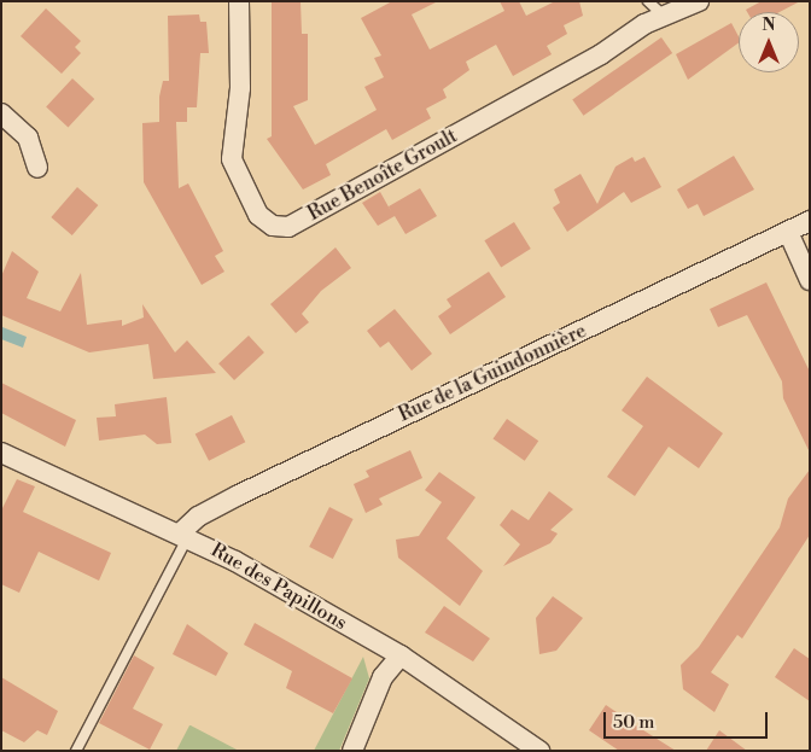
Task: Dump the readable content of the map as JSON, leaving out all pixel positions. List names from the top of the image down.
{
  "streets": {
    "street": ["Rue Benoîte Groult", "Rue de la Guindonnière", "Rue des Papillons"]
  },
  "crossings": [
    ["Rue de la Guindonnière", "Rue des Papillons"]
  ],
  "scale_bar": "50 m",
  "north": "top"
}
